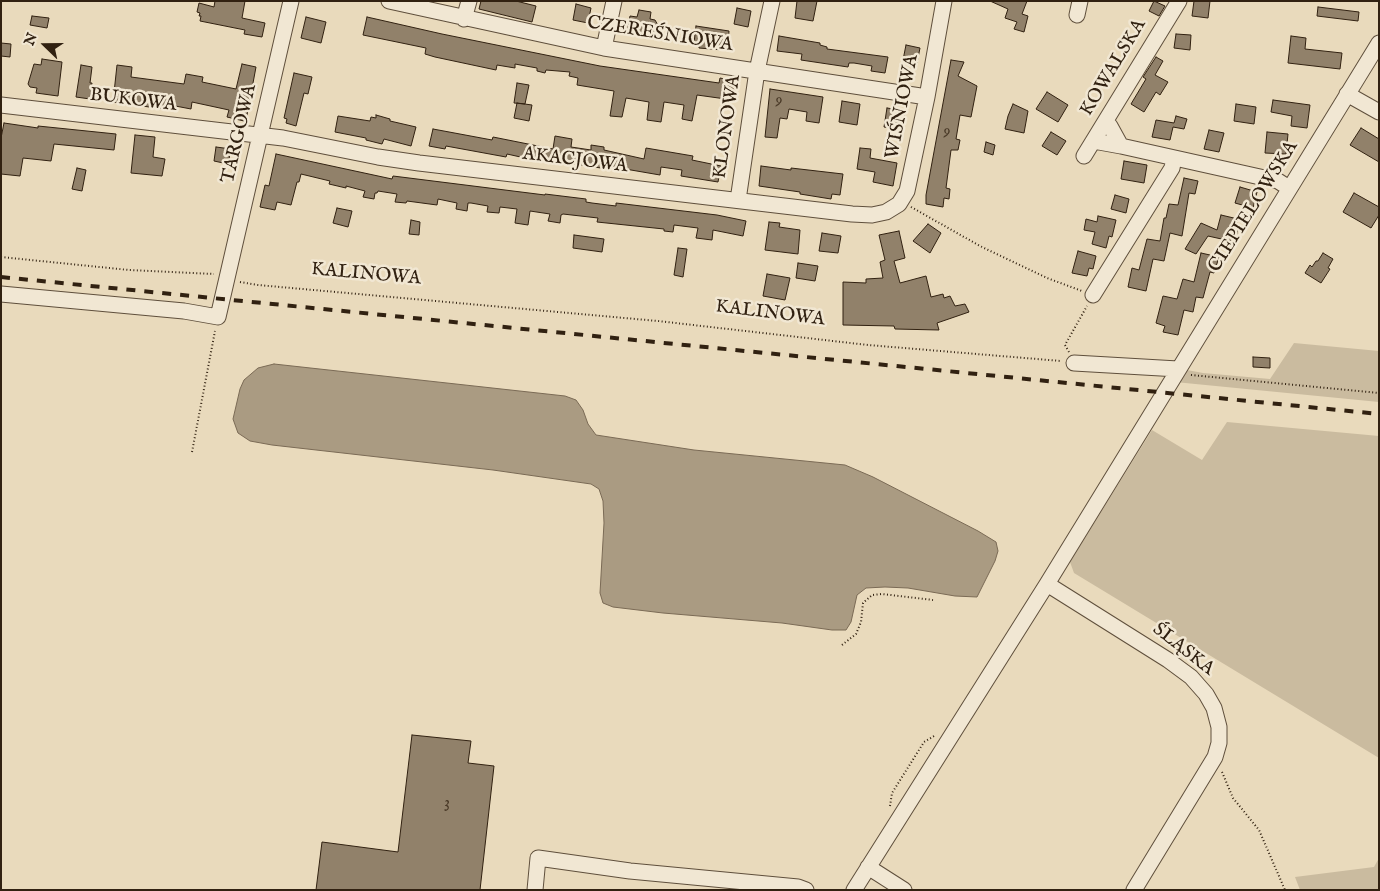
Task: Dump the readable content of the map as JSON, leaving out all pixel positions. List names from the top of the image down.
{
  "streets": {
    "street": [
      "CZEREŚNIOWA",
      "KOWALSKA",
      "BUKOWA",
      "WIŚNIOWA",
      "KLONOWA",
      "TARGOWA",
      "AKACJOWA",
      "CIEPIELOWSKA",
      "ŚLĄSKA"
    ],
    "path": ["KALINOWA"]
  },
  "crossings": [
    ["CZEREŚNIOWA", "WIŚNIOWA"],
    ["CZEREŚNIOWA", "KLONOWA"],
    ["BUKOWA", "TARGOWA"],
    ["BUKOWA", "AKACJOWA"],
    ["WIŚNIOWA", "AKACJOWA"],
    ["KLONOWA", "AKACJOWA"],
    ["TARGOWA", "AKACJOWA"],
    ["TARGOWA", "KALINOWA"],
    ["CIEPIELOWSKA", "ŚLĄSKA"]
  ],
  "house_numbers": ["9", "9", "3"],
  "north": "left"
}
